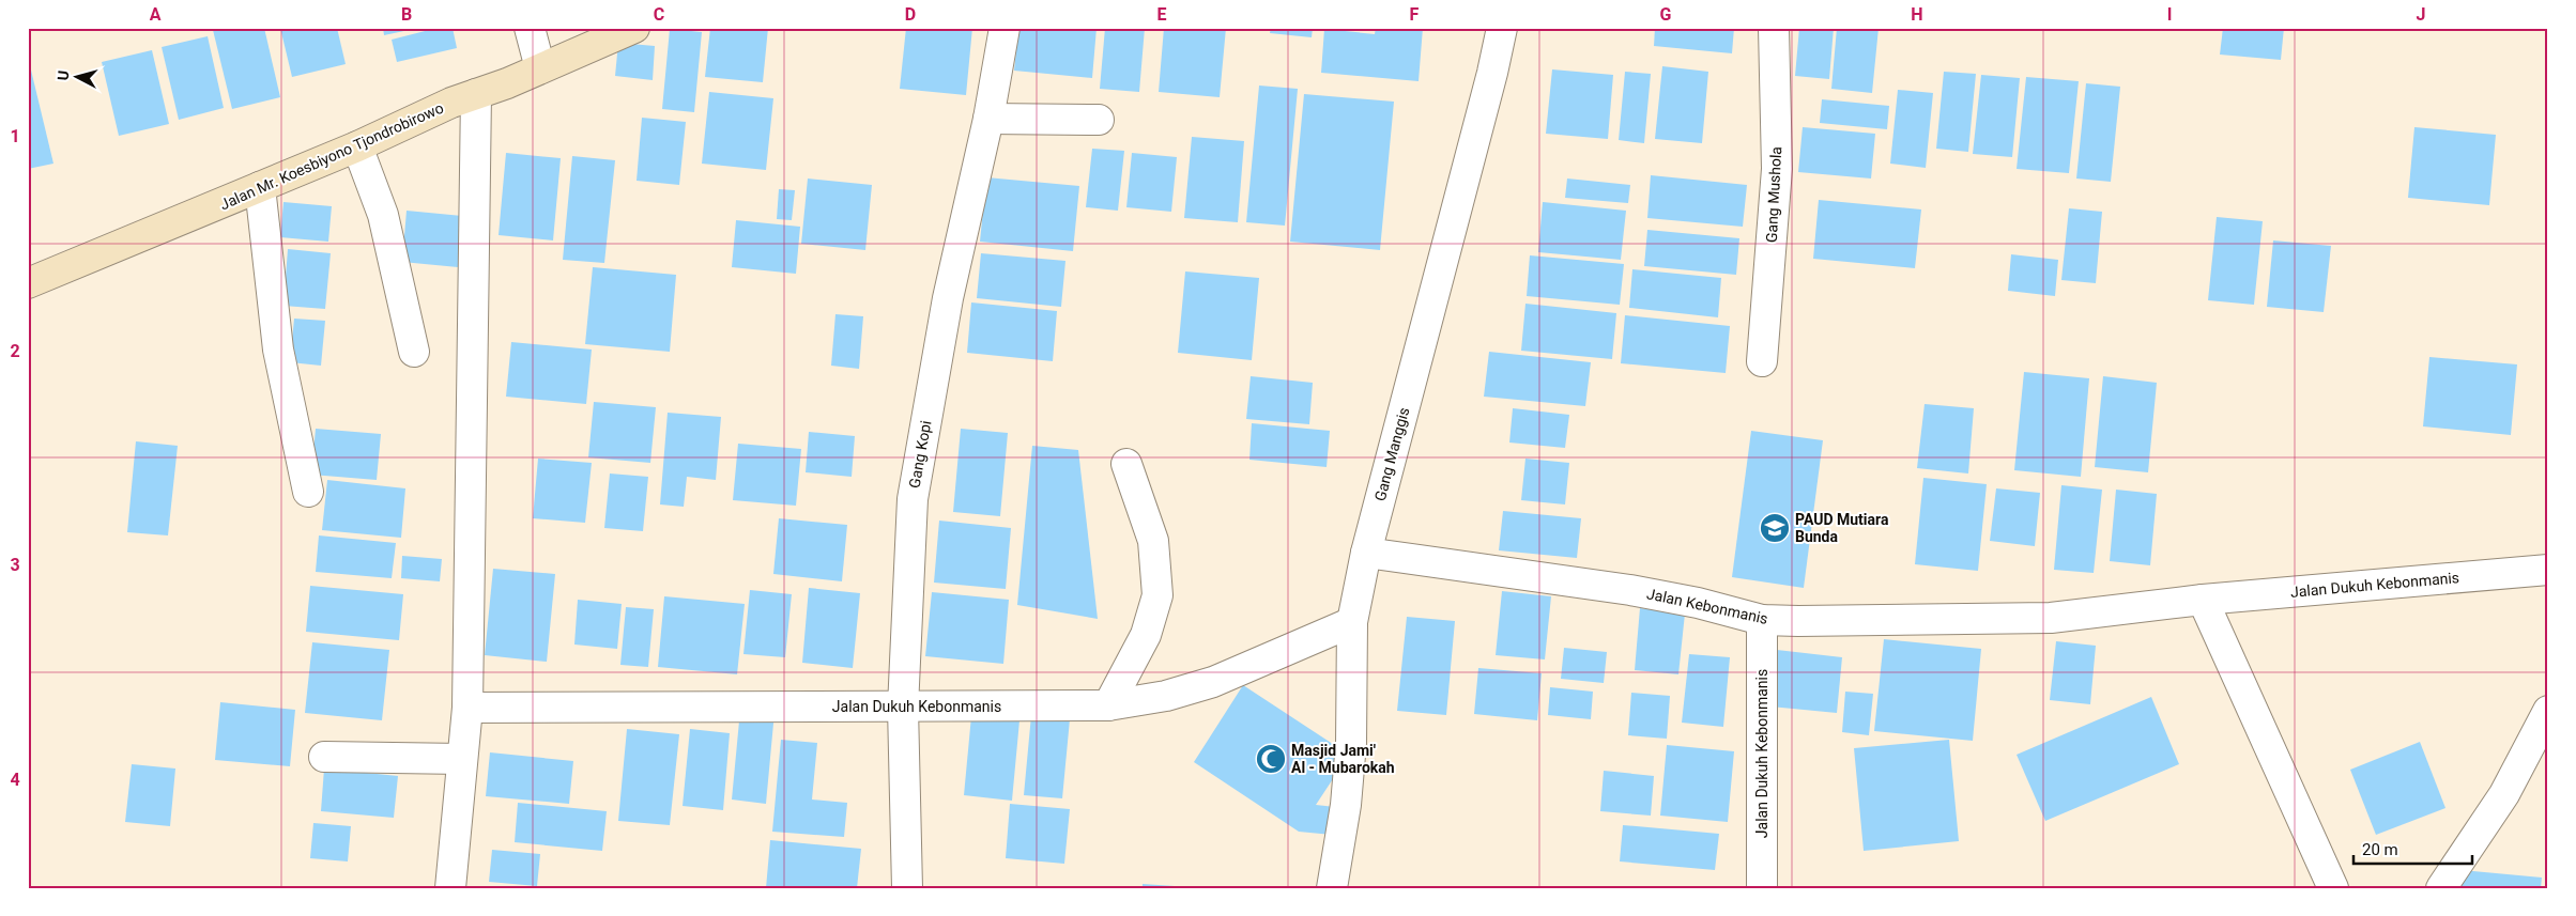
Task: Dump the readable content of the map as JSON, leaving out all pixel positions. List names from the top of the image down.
{
  "streets": {
    "main road": ["Jalan Mr. Koesbiyono Tjondrobirowo"],
    "street": [
      "Gang Mushola",
      "Gang Kopi",
      "Gang Manggis",
      "Jalan Dukuh Kebonmanis",
      "Jalan Kebonmanis"
    ]
  },
  "crossings": [
    ["Gang Kopi", "Jalan Dukuh Kebonmanis"],
    ["Gang Manggis", "Jalan Dukuh Kebonmanis"],
    ["Gang Manggis", "Jalan Kebonmanis"],
    ["Jalan Dukuh Kebonmanis", "Jalan Kebonmanis"]
  ],
  "places": {
    "school or university": ["PAUD Mutiara Bunda"],
    "mosque": ["Masjid Jami' Al - Mubarokah"]
  },
  "scale_bar": "20 m",
  "north": "left",
  "grid": {
    "columns": [
      "A",
      "B",
      "C",
      "D",
      "E",
      "F",
      "G",
      "H",
      "I",
      "J"
    ],
    "rows": [
      "1",
      "2",
      "3",
      "4"
    ]
  }
}
